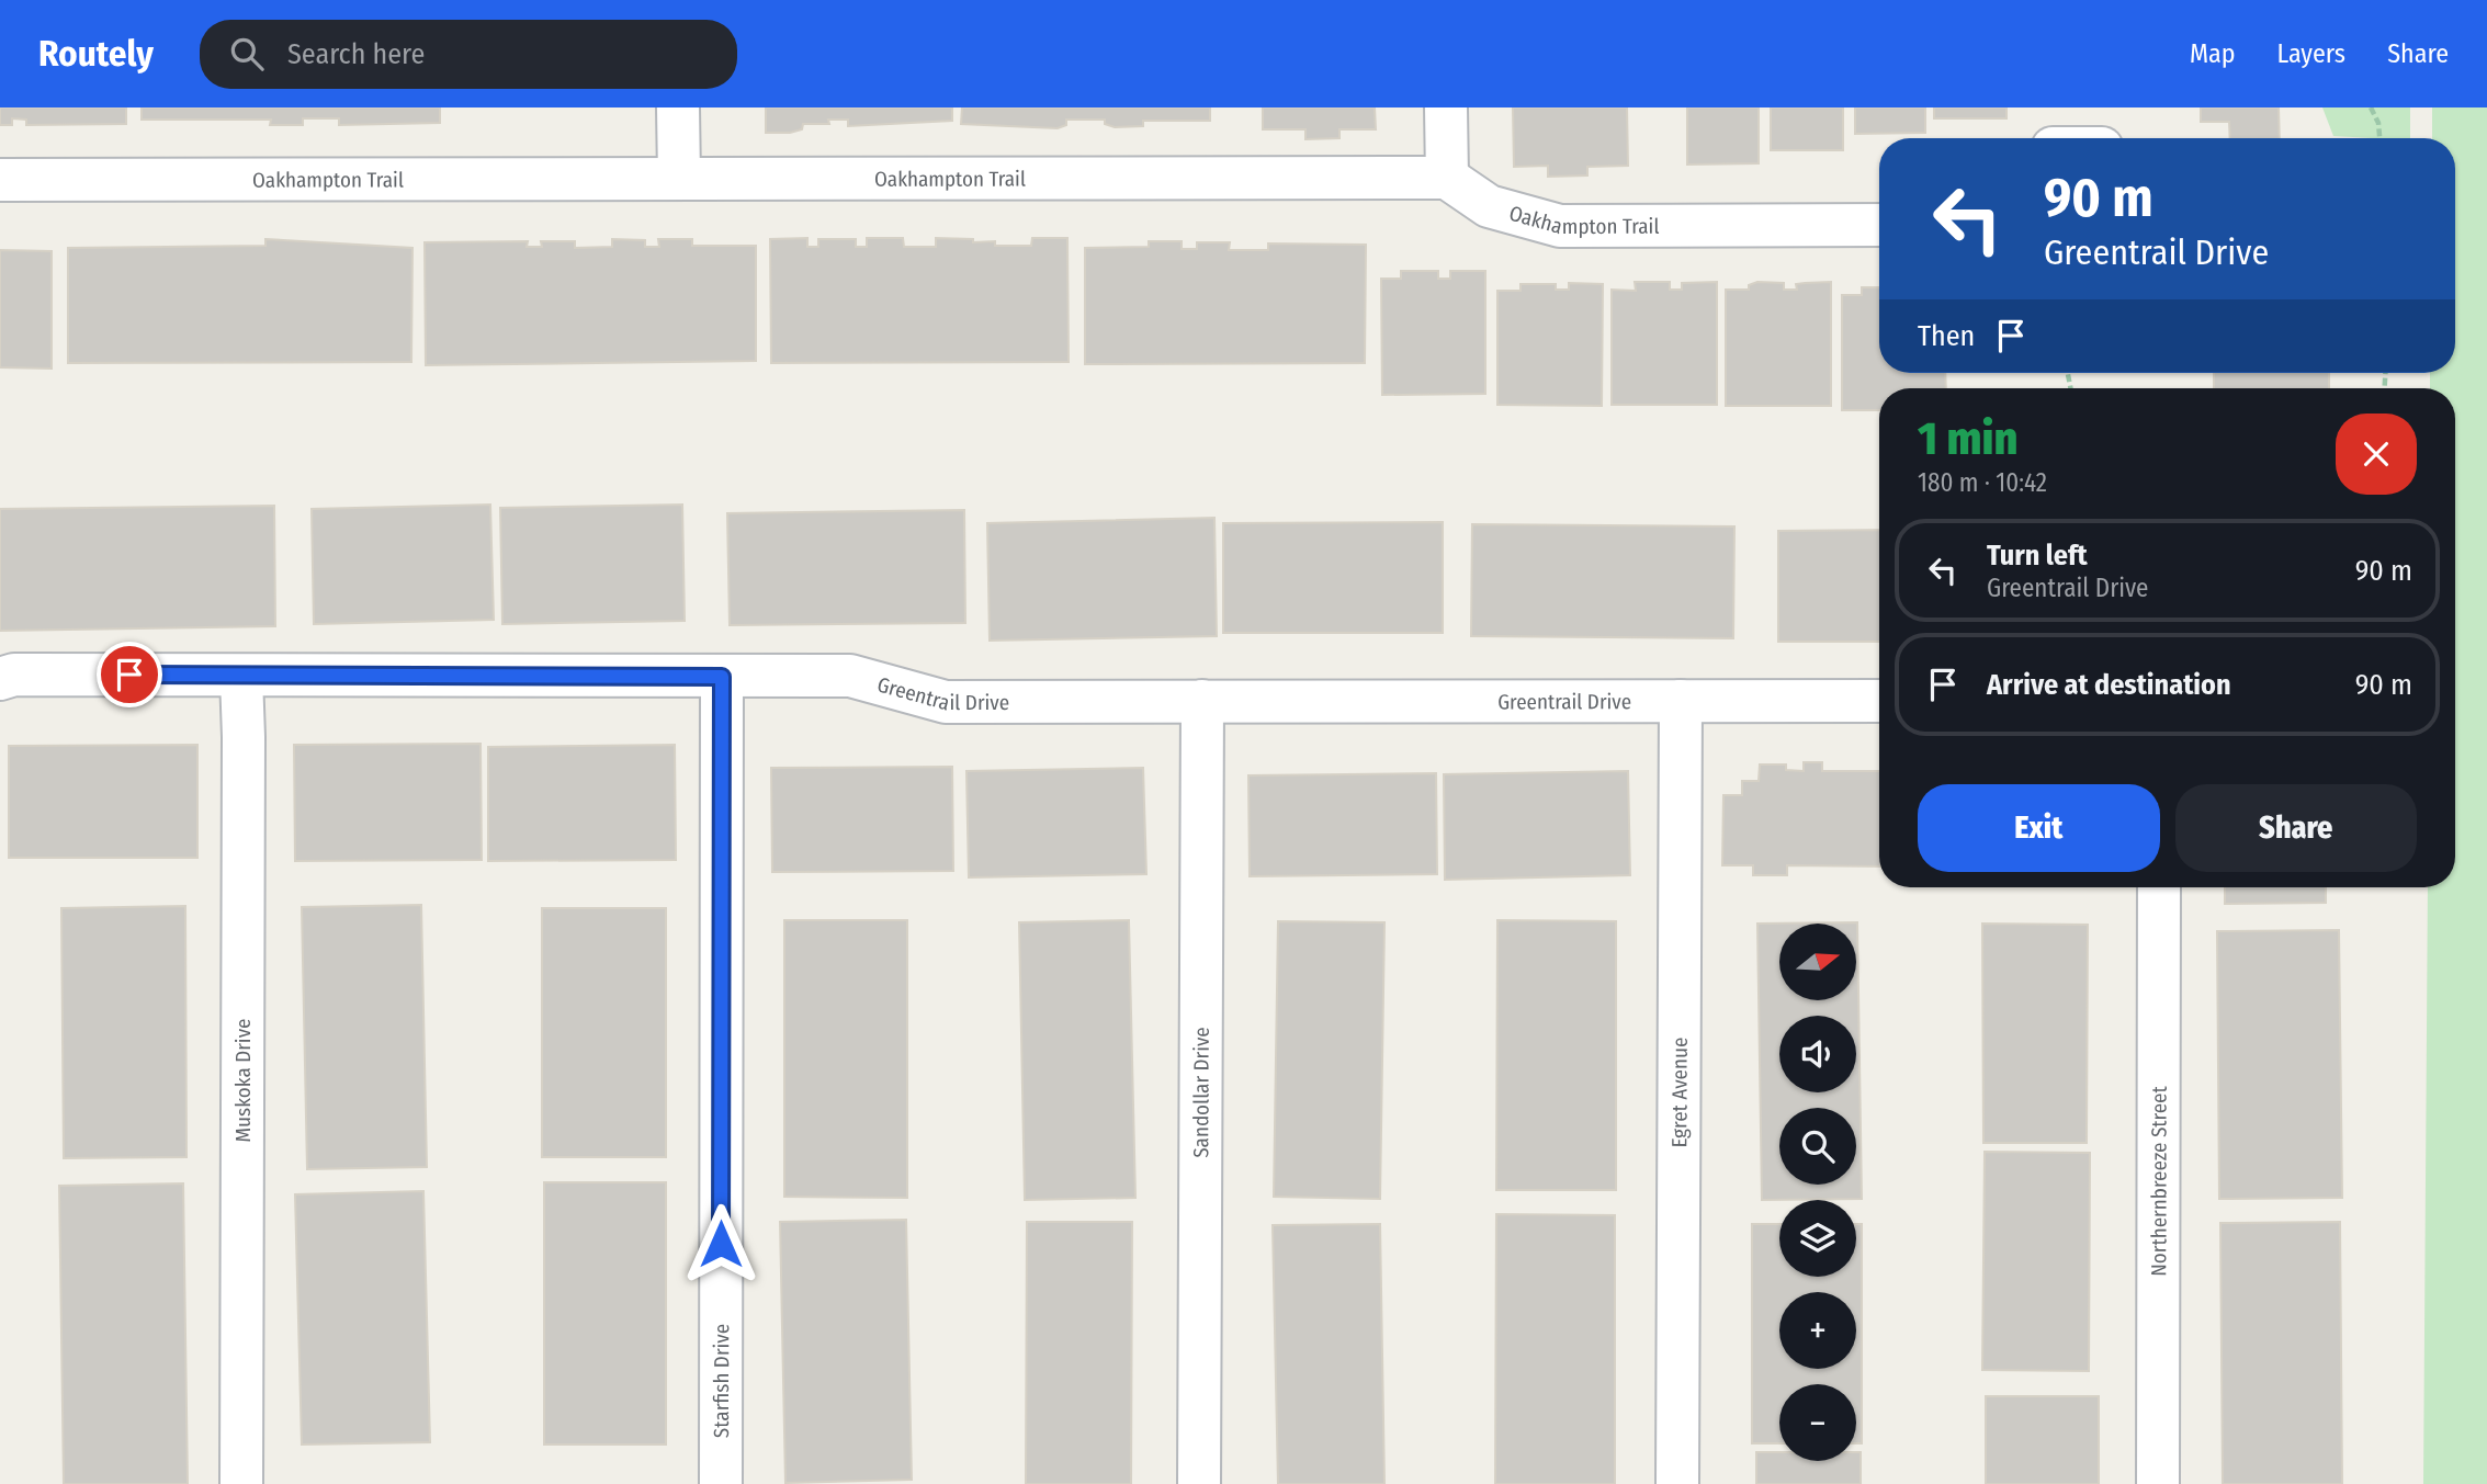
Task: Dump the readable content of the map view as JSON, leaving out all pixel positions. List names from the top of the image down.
{
  "streets": {
    "street": [
      "Oakhampton Trail",
      "Greentrail Drive",
      "Muskoka Drive",
      "Sandollar Drive",
      "Egret Avenue",
      "Northernbreeze Street",
      "Starfish Drive"
    ]
  },
  "crossings": [
    ["Greentrail Drive", "Muskoka Drive"],
    ["Greentrail Drive", "Sandollar Drive"],
    ["Greentrail Drive", "Egret Avenue"],
    ["Greentrail Drive", "Starfish Drive"]
  ],
  "north": "right",
  "page": {
    "header": "Routely",
    "search": "Search here",
    "nav": ["Map", "Layers", "Share"],
    "turn": ["90 m", "Greentrail Drive"],
    "then": "Then",
    "heading": ["1 min", "180 m · 10:42"],
    "list": [
      {
        "name": "Turn left",
        "note": "Greentrail Drive",
        "value": "90 m"
      },
      {
        "name": "Arrive at destination",
        "value": "90 m"
      }
    ],
    "buttons": ["Exit", "Share"],
    "map_buttons": ["+", "−"]
  }
}
